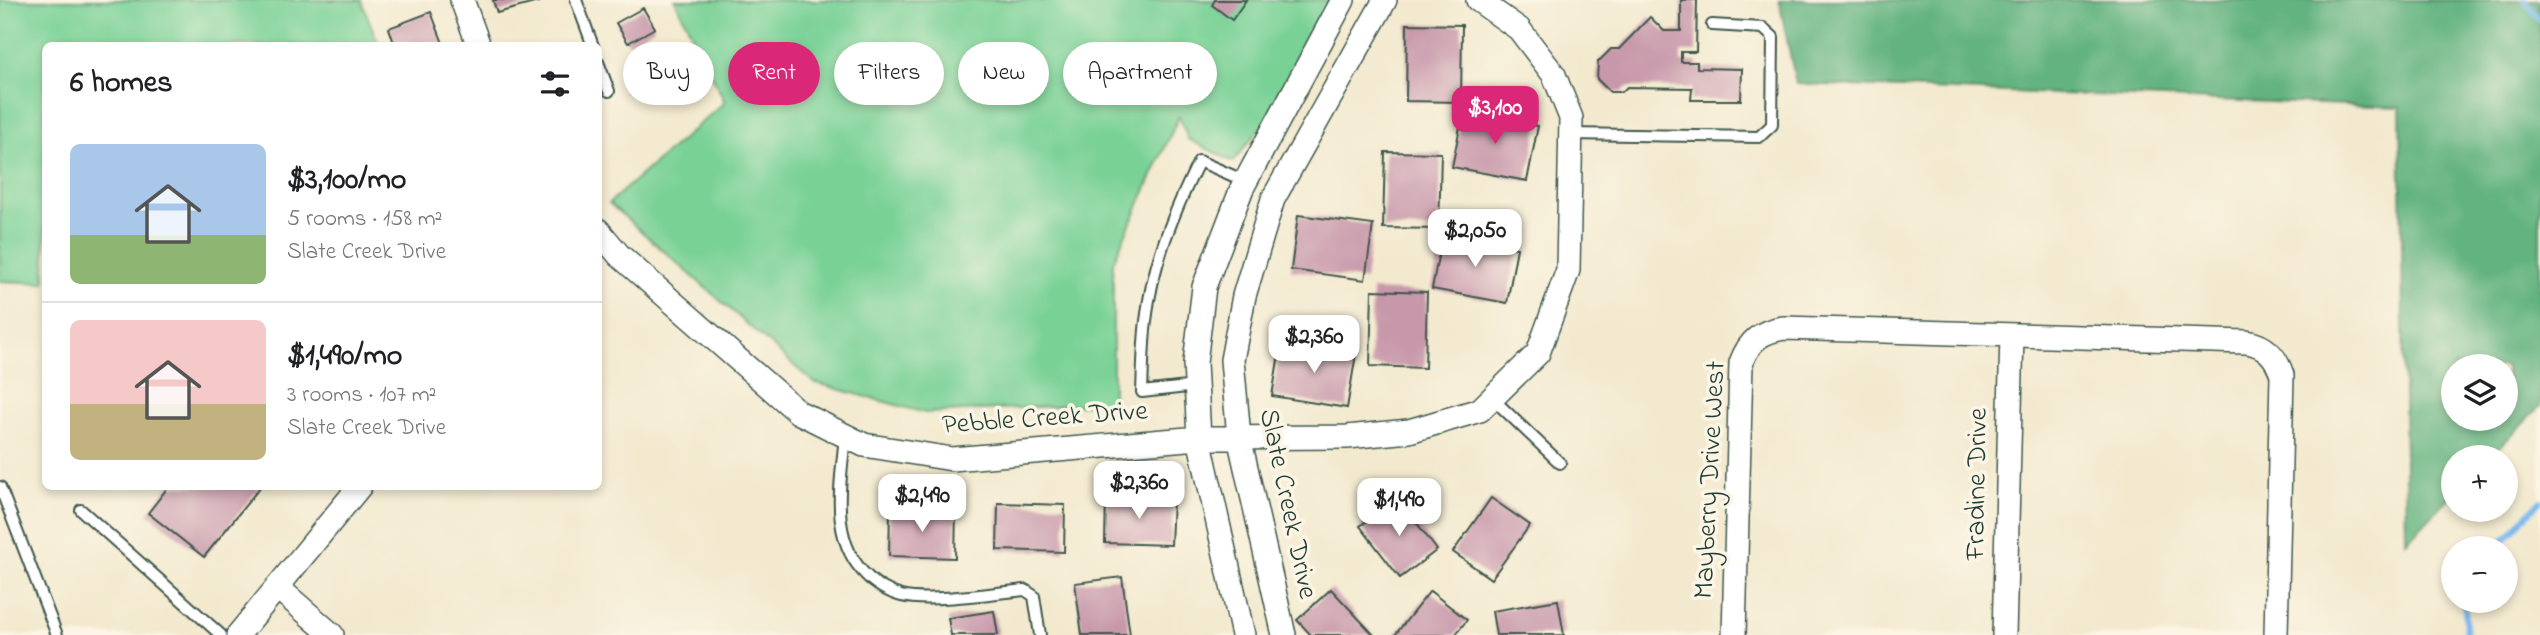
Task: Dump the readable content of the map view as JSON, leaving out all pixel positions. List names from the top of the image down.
{
  "streets": {
    "street": [
      "Pebble Creek Drive",
      "Mayberry Drive West",
      "Fradine Drive",
      "Slate Creek Drive"
    ]
  },
  "crossings": [
    ["Pebble Creek Drive", "Slate Creek Drive"],
    ["Mayberry Drive West", "Fradine Drive"]
  ],
  "page": {
    "chip": [
      "Buy",
      "Rent",
      "Filters",
      "New",
      "Apartment"
    ],
    "heading": "6 homes",
    "price": [
      "$3,100",
      "$2,050",
      "$2,360",
      "$2,360",
      "$2,490",
      "$1,490"
    ],
    "list": [
      {
        "name": "$3,100/mo",
        "note": "5 rooms · 158 m² · Slate Creek Drive"
      },
      {
        "name": "$1,490/mo",
        "note": "3 rooms · 107 m² · Slate Creek Drive"
      }
    ],
    "map_buttons": ["+", "−"]
  }
}
